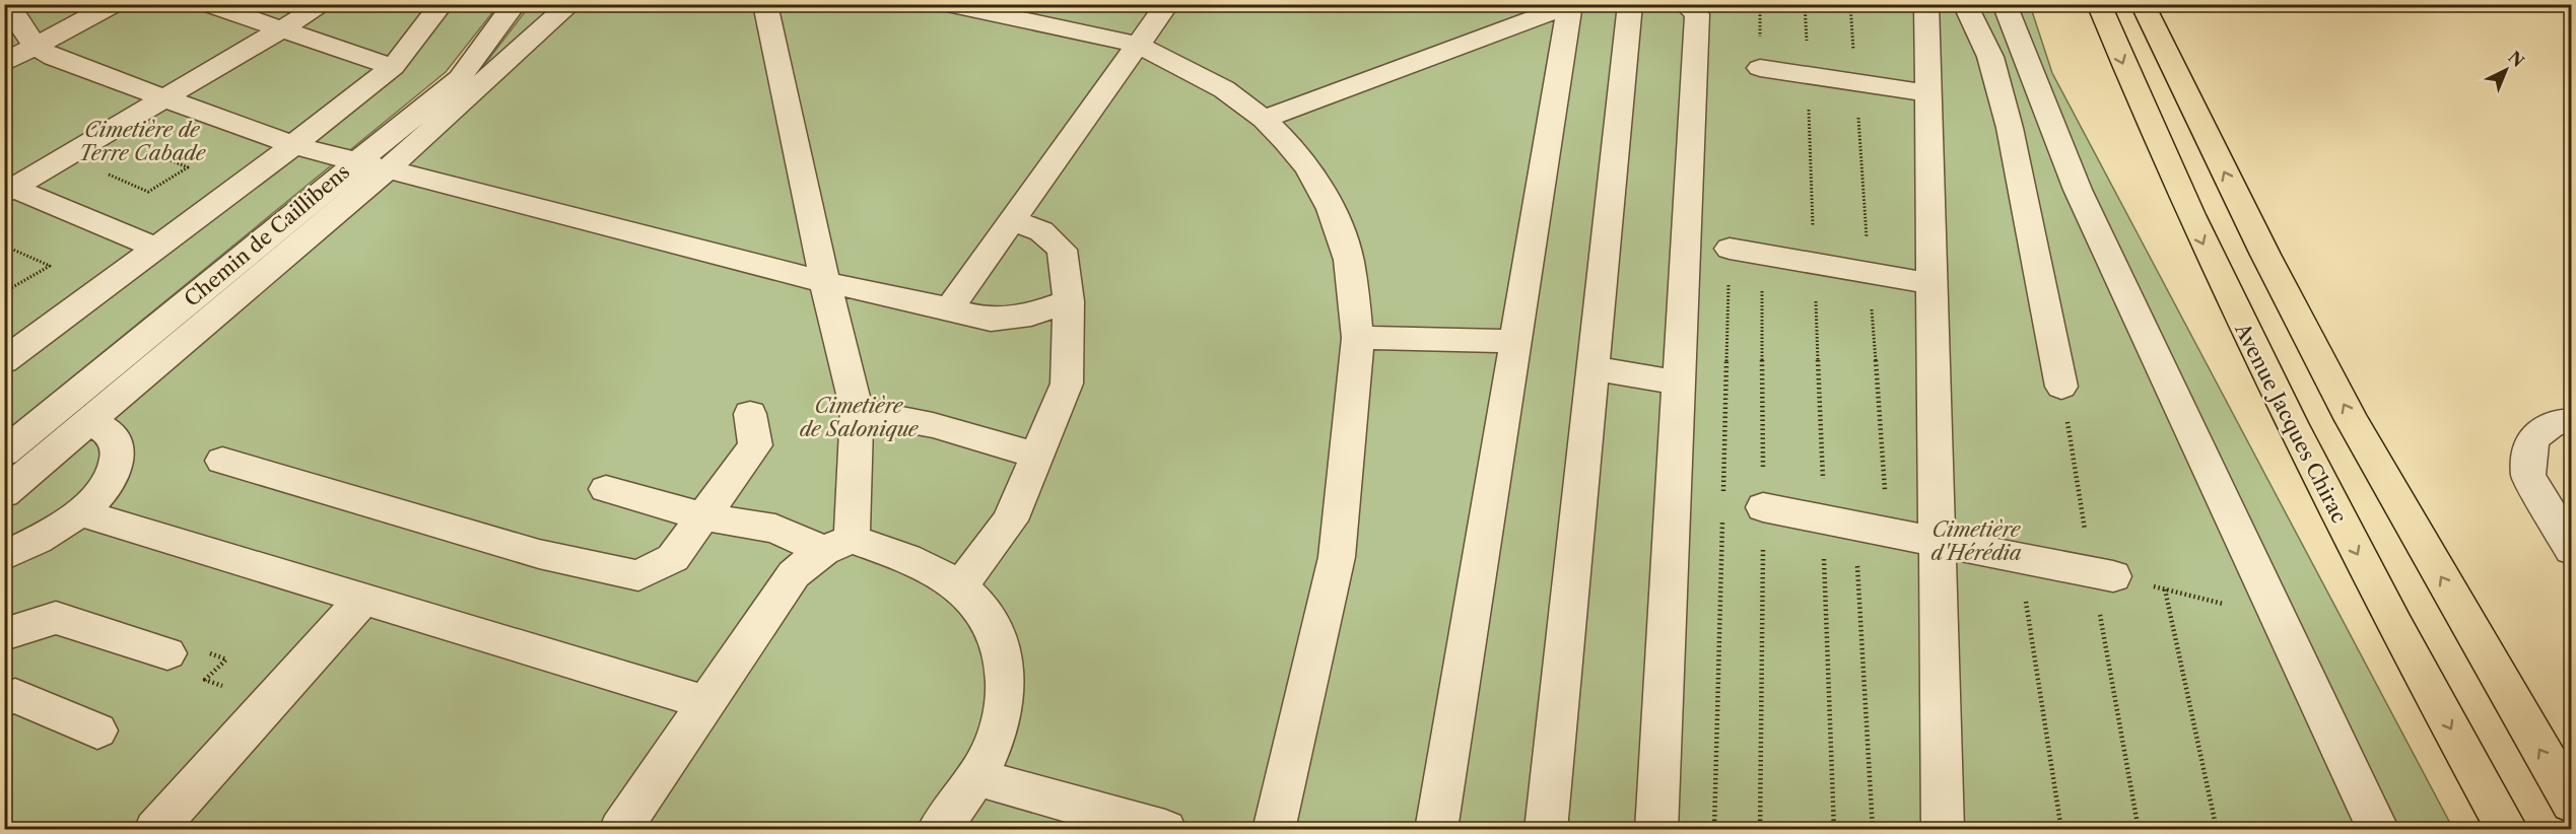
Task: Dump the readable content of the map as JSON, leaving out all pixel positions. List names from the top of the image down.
{
  "streets": {
    "main road": ["Avenue Jacques Chirac"],
    "street": ["Chemin de Caillibens"]
  },
  "parks": ["Cimetière de Terre Cabade", "Cimetière de Salonique", "Cimetière d'Hérédia"],
  "north": "top right"
}
